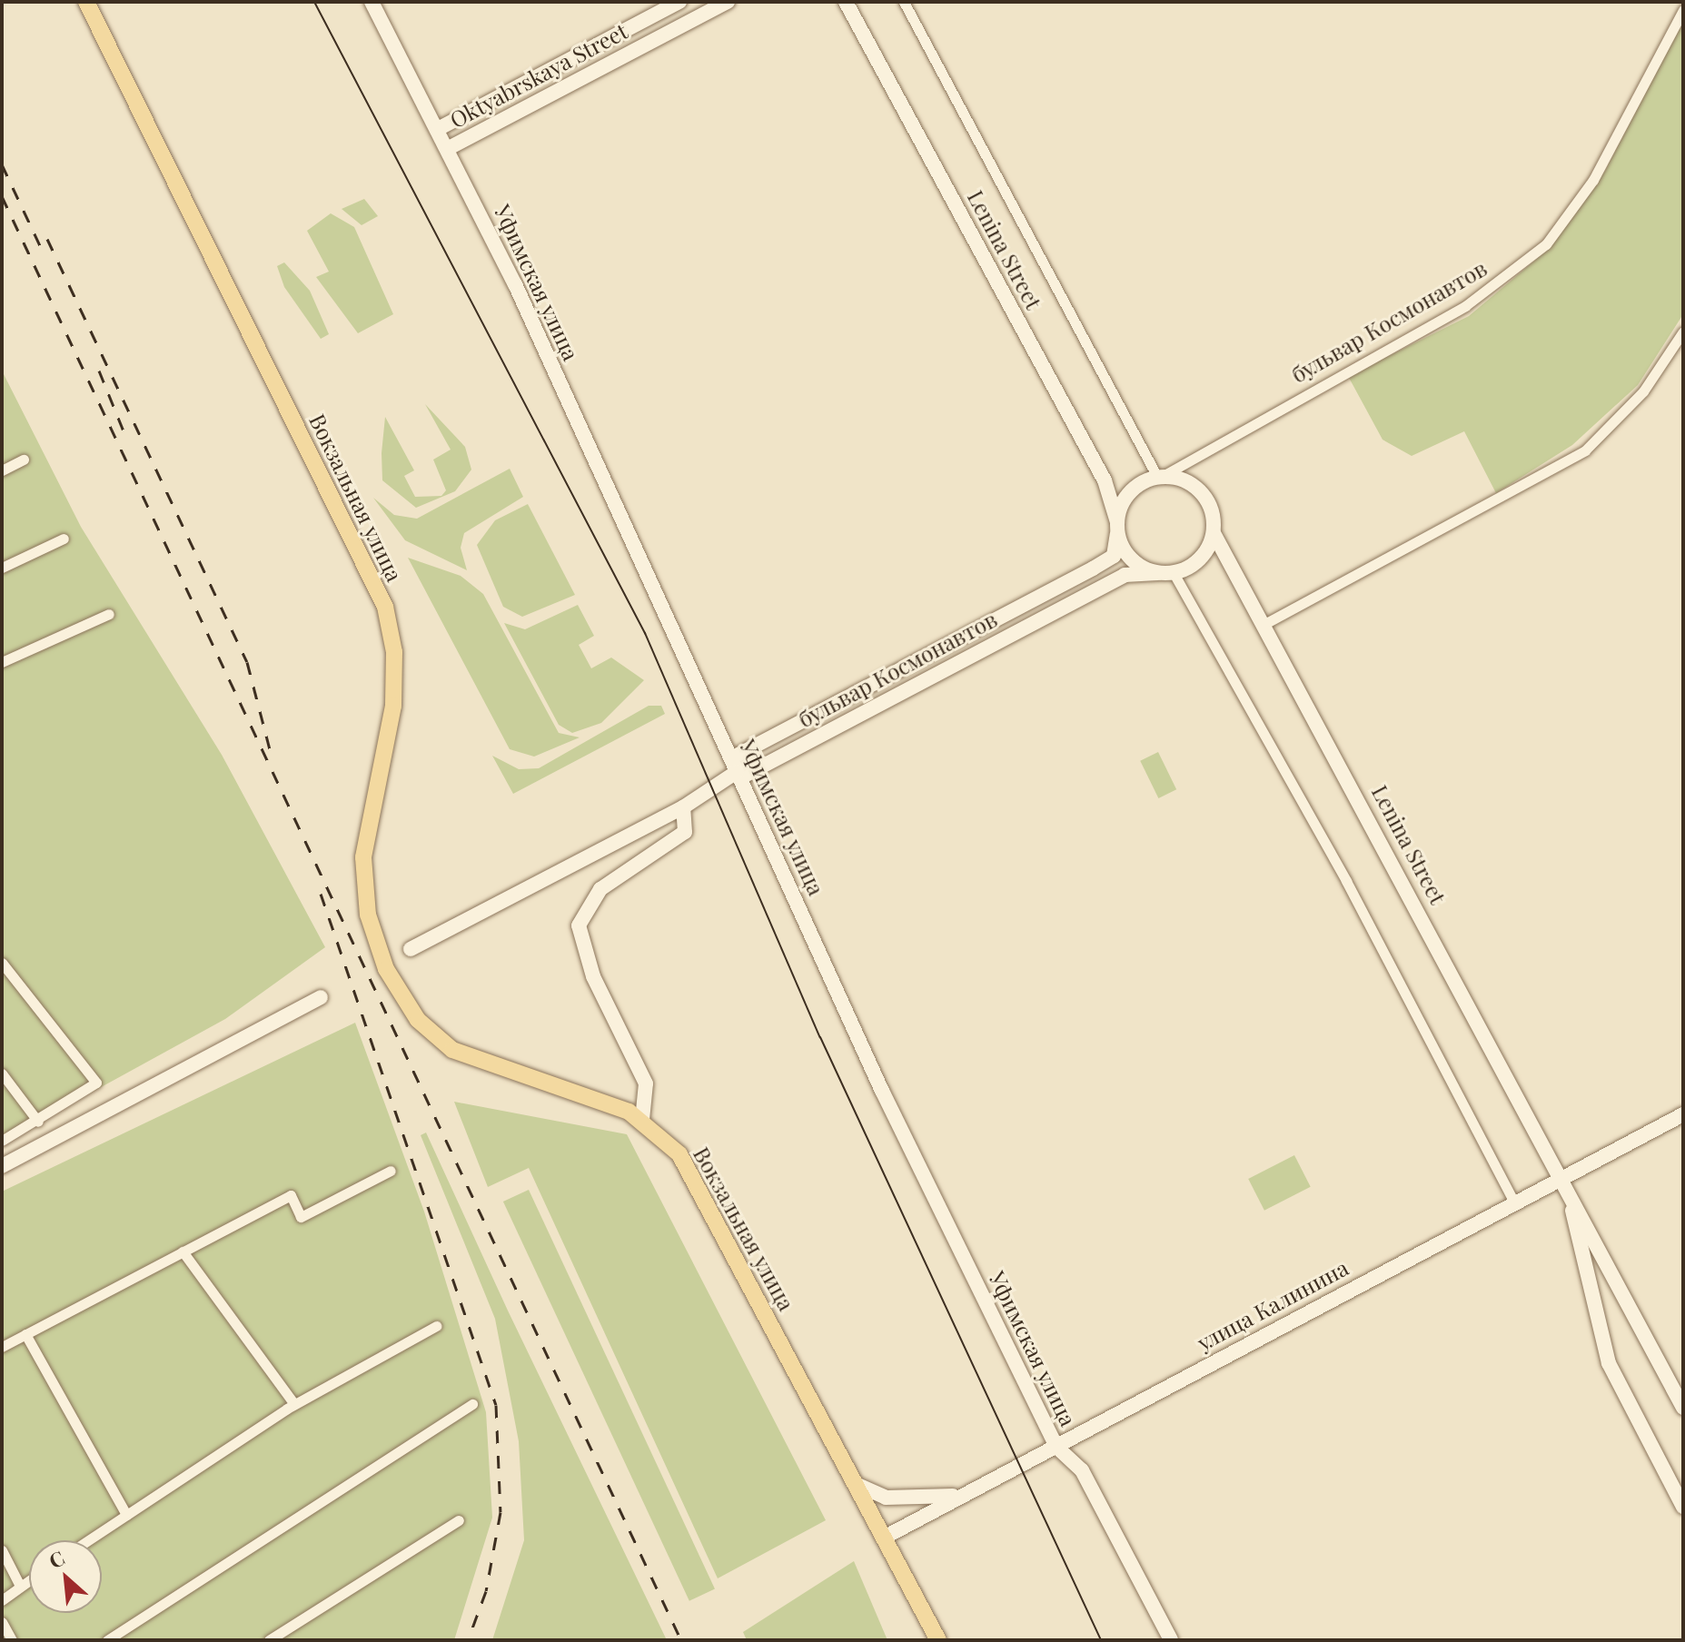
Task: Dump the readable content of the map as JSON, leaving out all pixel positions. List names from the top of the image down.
{
  "streets": {
    "main road": ["Вокзальная улица"],
    "street": [
      "Oktyabrskaya Street",
      "Lenina Street",
      "Уфимская улица",
      "бульвар Космонавтов",
      "улица Калинина"
    ]
  },
  "crossings": [
    ["Oktyabrskaya Street", "Уфимская улица"],
    ["Lenina Street", "бульвар Космонавтов"],
    ["Lenina Street", "улица Калинина"],
    ["Уфимская улица", "бульвар Космонавтов"],
    ["Уфимская улица", "улица Калинина"],
    ["Вокзальная улица", "улица Калинина"]
  ],
  "north": "top left"
}
